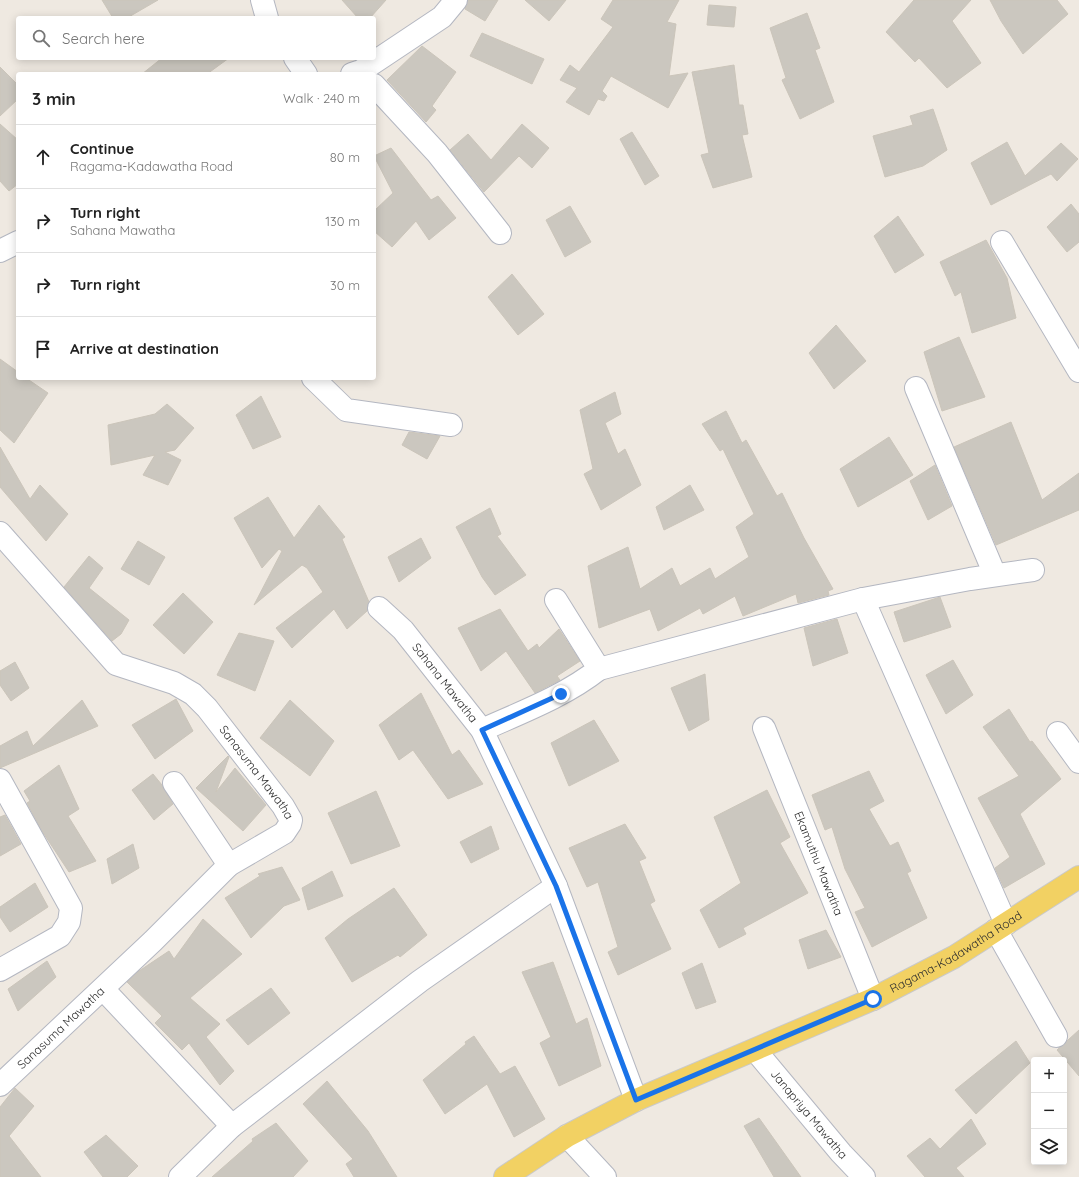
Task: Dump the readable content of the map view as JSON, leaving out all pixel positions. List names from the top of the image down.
{
  "streets": {
    "main road": ["Ragama-Kadawatha Road"],
    "street": [
      "Sahana Mawatha",
      "Sanasuma Mawatha",
      "Ekamuthu Mawatha",
      "Janapriya Mawatha"
    ]
  },
  "crossings": [
    ["Sahana Mawatha", "Ragama-Kadawatha Road"],
    ["Ekamuthu Mawatha", "Ragama-Kadawatha Road"],
    ["Ragama-Kadawatha Road", "Janapriya Mawatha"]
  ],
  "page": {
    "search": "Search here",
    "heading": ["3 min", "Walk · 240 m"],
    "list": [
      ["Continue", "Ragama-Kadawatha Road", "80 m"],
      ["Turn right", "Sahana Mawatha", "130 m"],
      ["Turn right", "30 m"],
      "Arrive at destination"
    ],
    "map_buttons": ["+", "−"]
  }
}
